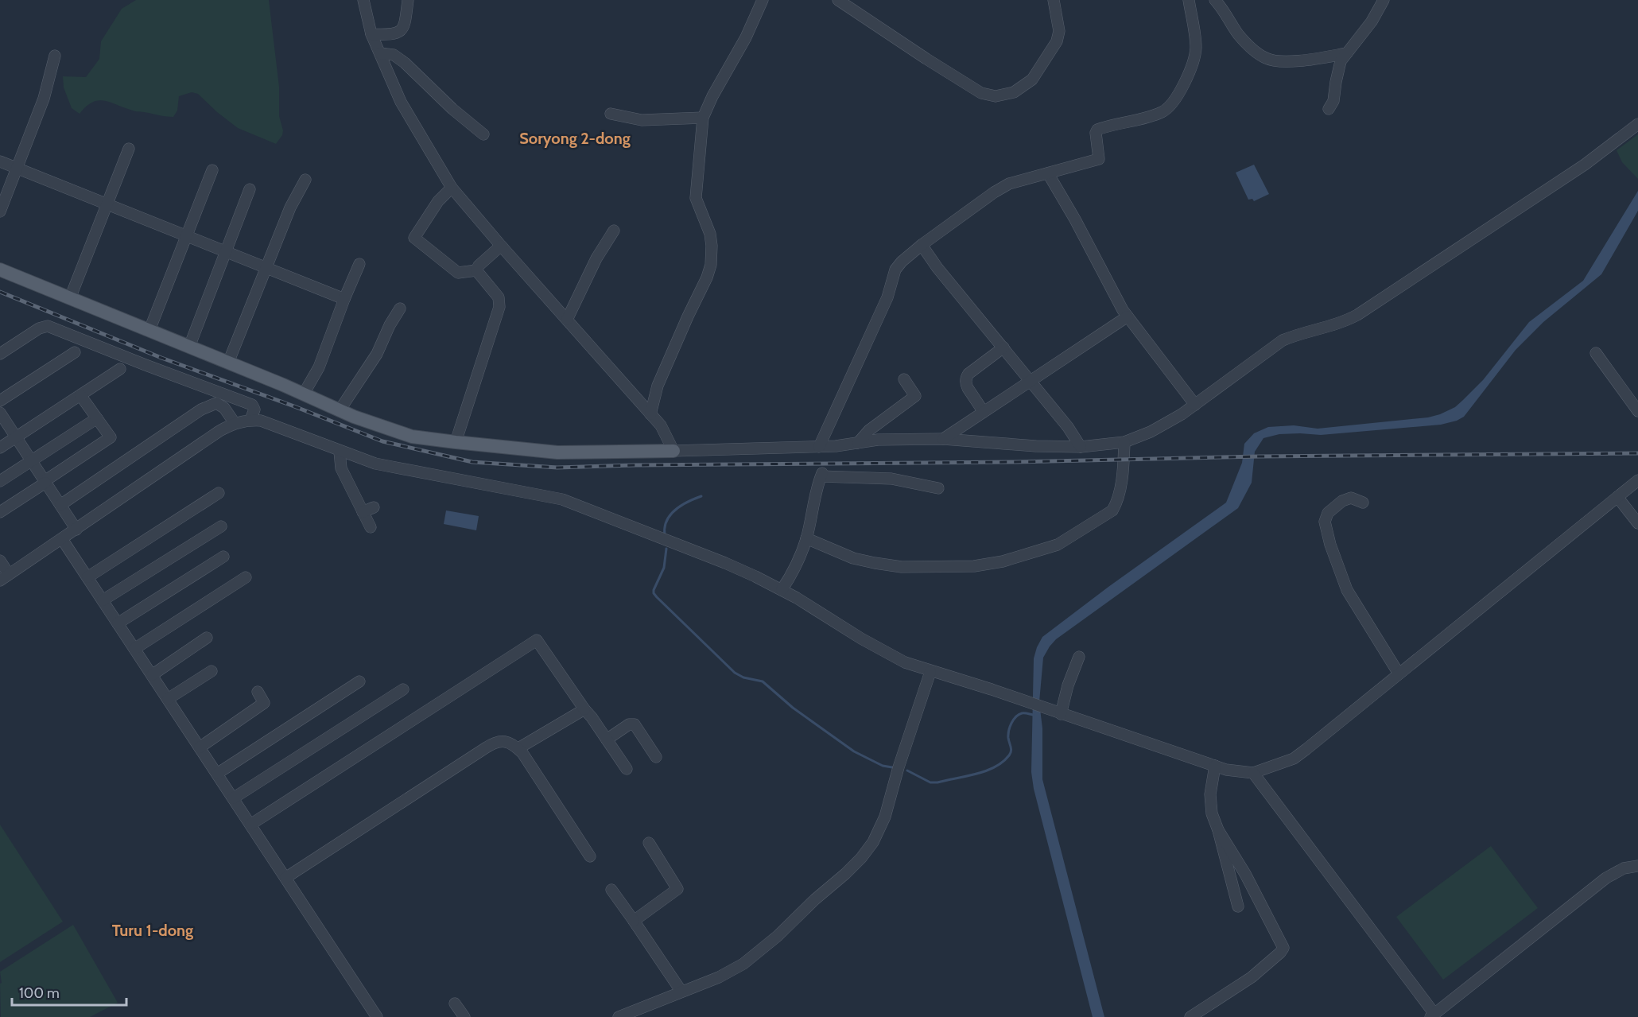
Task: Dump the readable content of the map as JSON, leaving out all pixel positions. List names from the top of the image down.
{
  "districts": ["Soryong 2-dong", "Turu 1-dong"],
  "scale_bar": "100 m"
}
